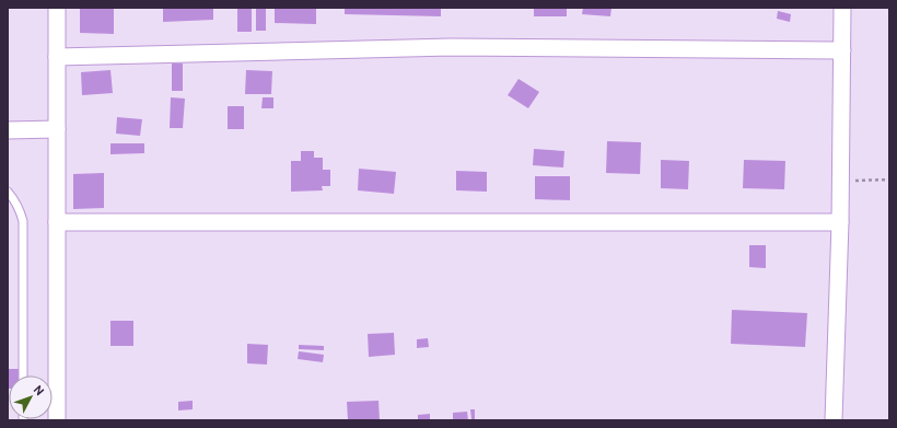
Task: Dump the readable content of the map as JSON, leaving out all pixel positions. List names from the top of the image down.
{
  "north": "top right"
}
